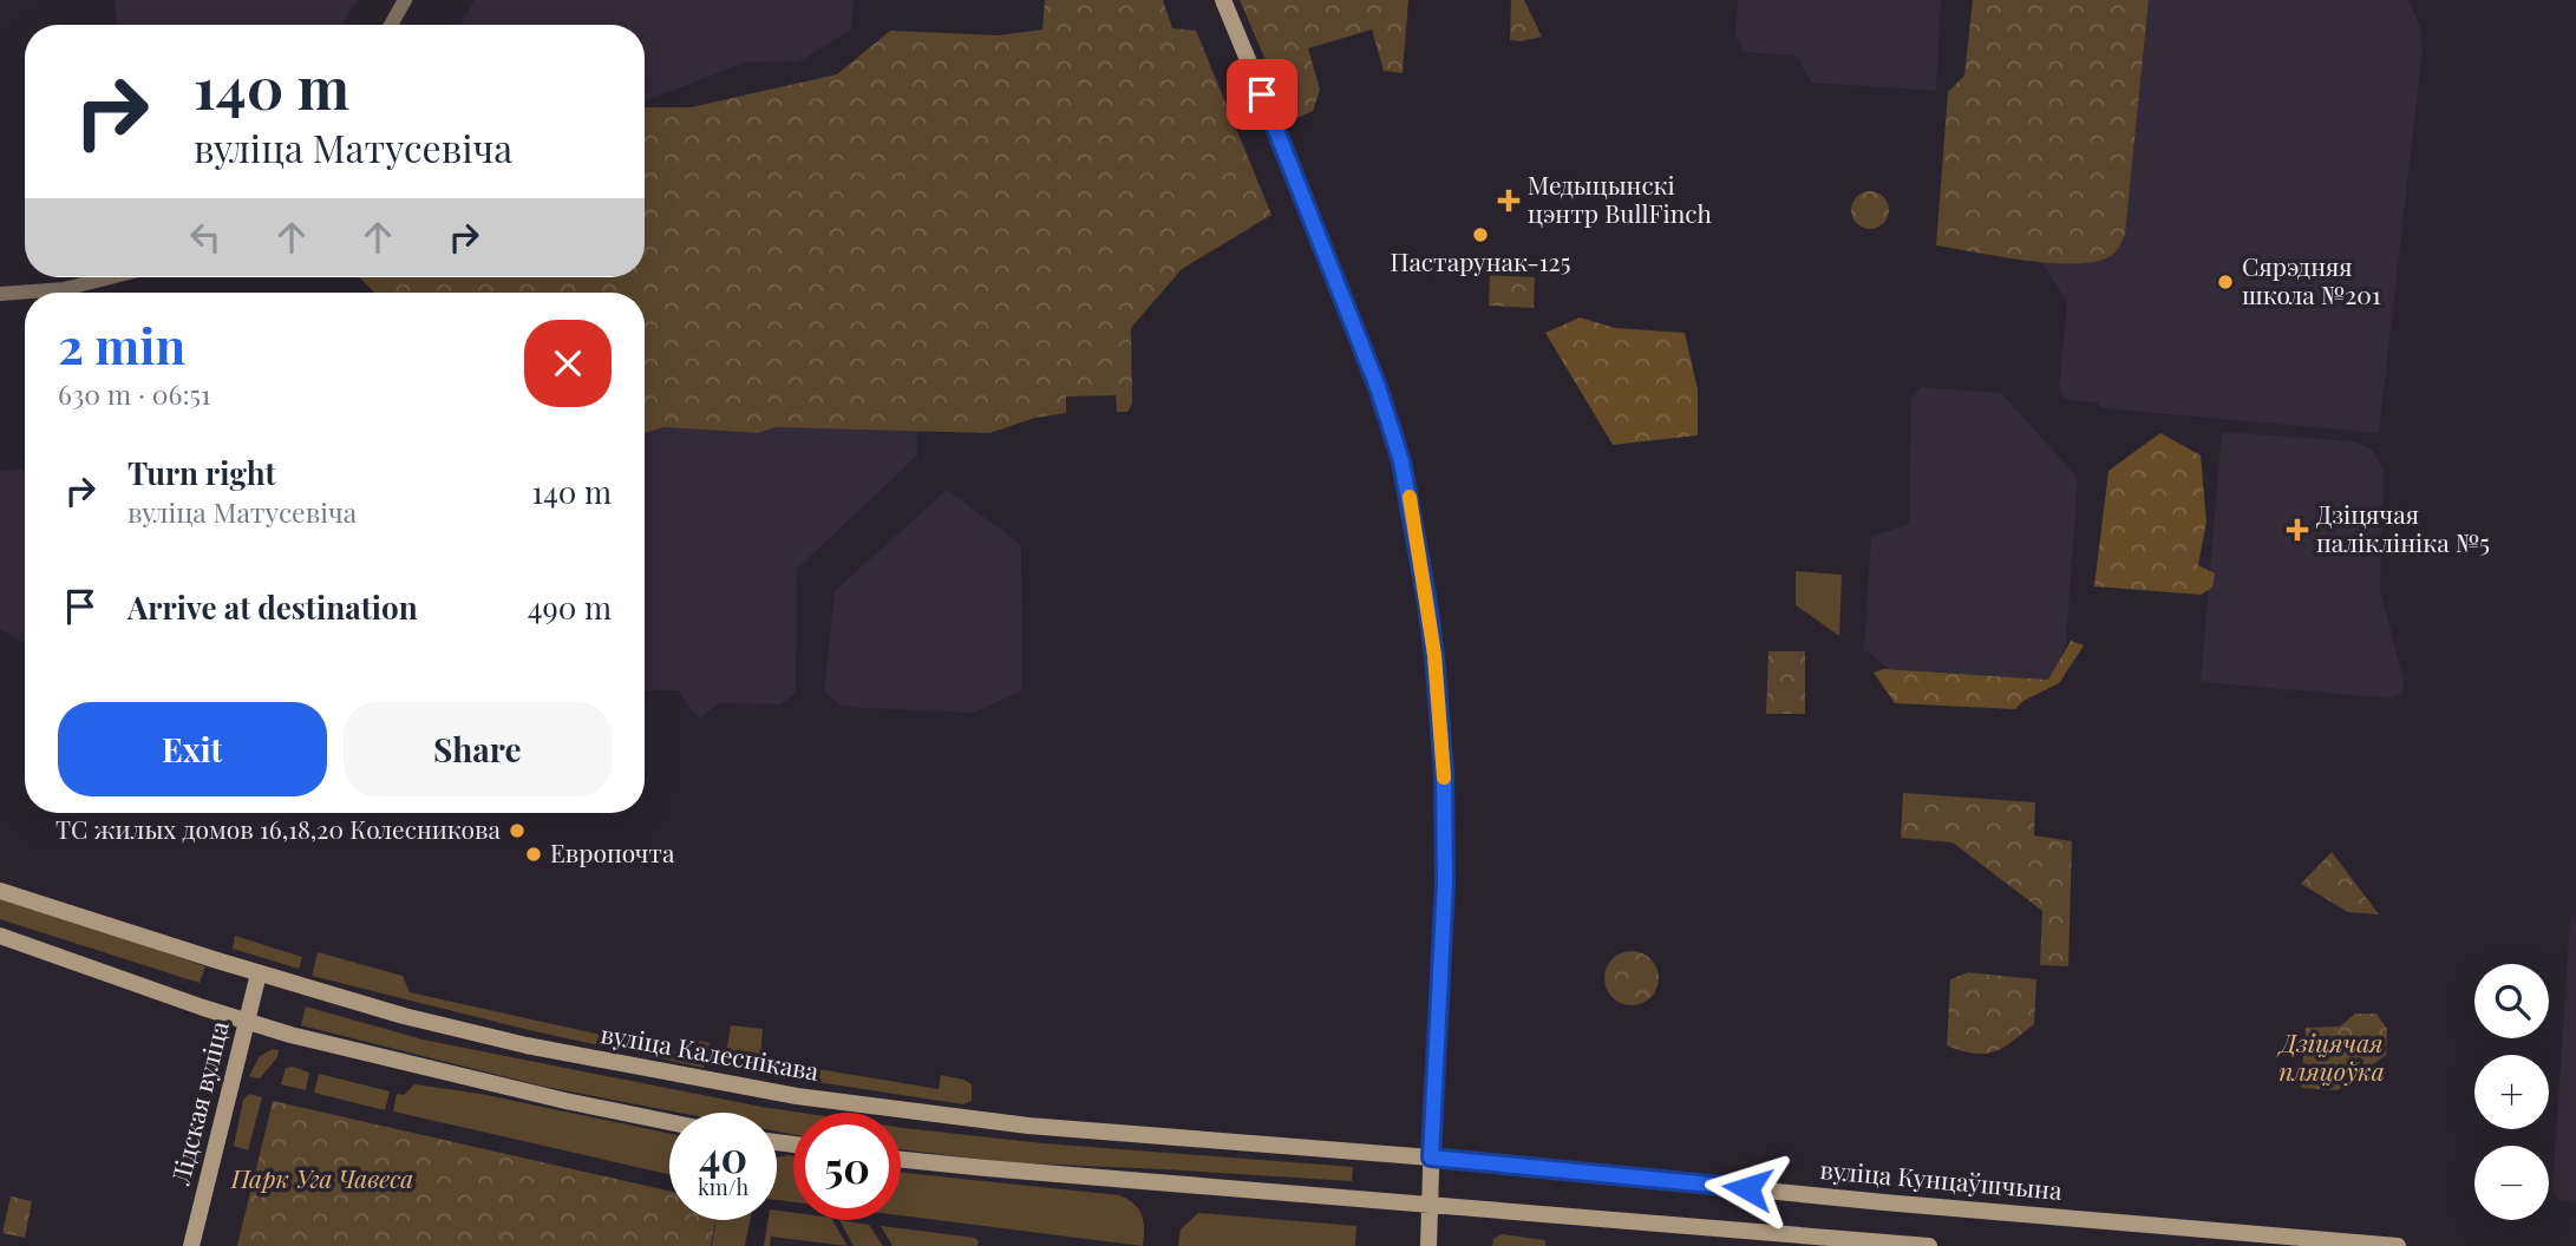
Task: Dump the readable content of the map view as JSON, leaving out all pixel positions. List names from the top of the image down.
{
  "streets": {
    "main road": ["вуліца Калеснікава", "Лідская вуліца", "вуліца Кунцаўшчына"]
  },
  "crossings": [
    ["вуліца Калеснікава", "Лідская вуліца"],
    ["вуліца Калеснікава", "вуліца Кунцаўшчына"]
  ],
  "parks": ["Дзіцячая пляцоўка", "Парк Уга Чавеса"],
  "places": {
    "health": ["Медыцынскі цэнтр BullFinch", "Дзіцячая паліклініка №5"],
    "other": [
      "Пастарунак-125",
      "Сярэдняя школа №201",
      "ТС жилых домов 16,18,20 Колесникова",
      "Европочта"
    ]
  },
  "page": {
    "turn": ["140 m", "вуліца Матусевіча"],
    "heading": ["2 min", "630 m · 06:51"],
    "list": [
      {
        "name": "Turn right",
        "note": "вуліца Матусевіча",
        "value": "140 m"
      },
      {
        "name": "Arrive at destination",
        "value": "490 m"
      }
    ],
    "buttons": ["Exit", "Share"],
    "map_buttons": ["+", "−"],
    "speed": "40 km/h",
    "limit": "50"
  }
}
